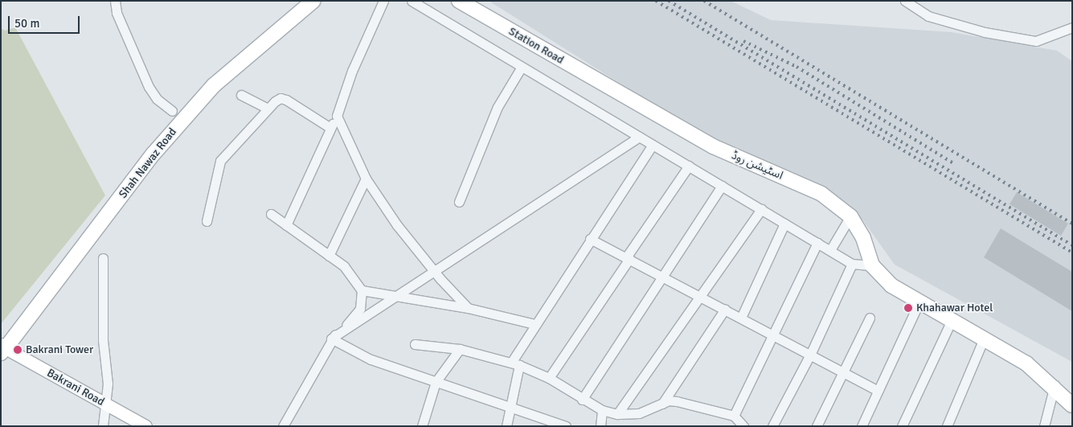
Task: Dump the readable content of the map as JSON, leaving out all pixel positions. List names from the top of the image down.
{
  "streets": {
    "main road": ["Station Road", "Shah Nawaz Road", "اسٹیشن روڈ"],
    "street": ["Bakrani Road"]
  },
  "crossings": [
    ["Station Road", "اسٹیشن روڈ"],
    ["Shah Nawaz Road", "Bakrani Road"]
  ],
  "places": ["Khahawar Hotel", "Bakrani Tower"],
  "scale_bar": "50 m"
}
